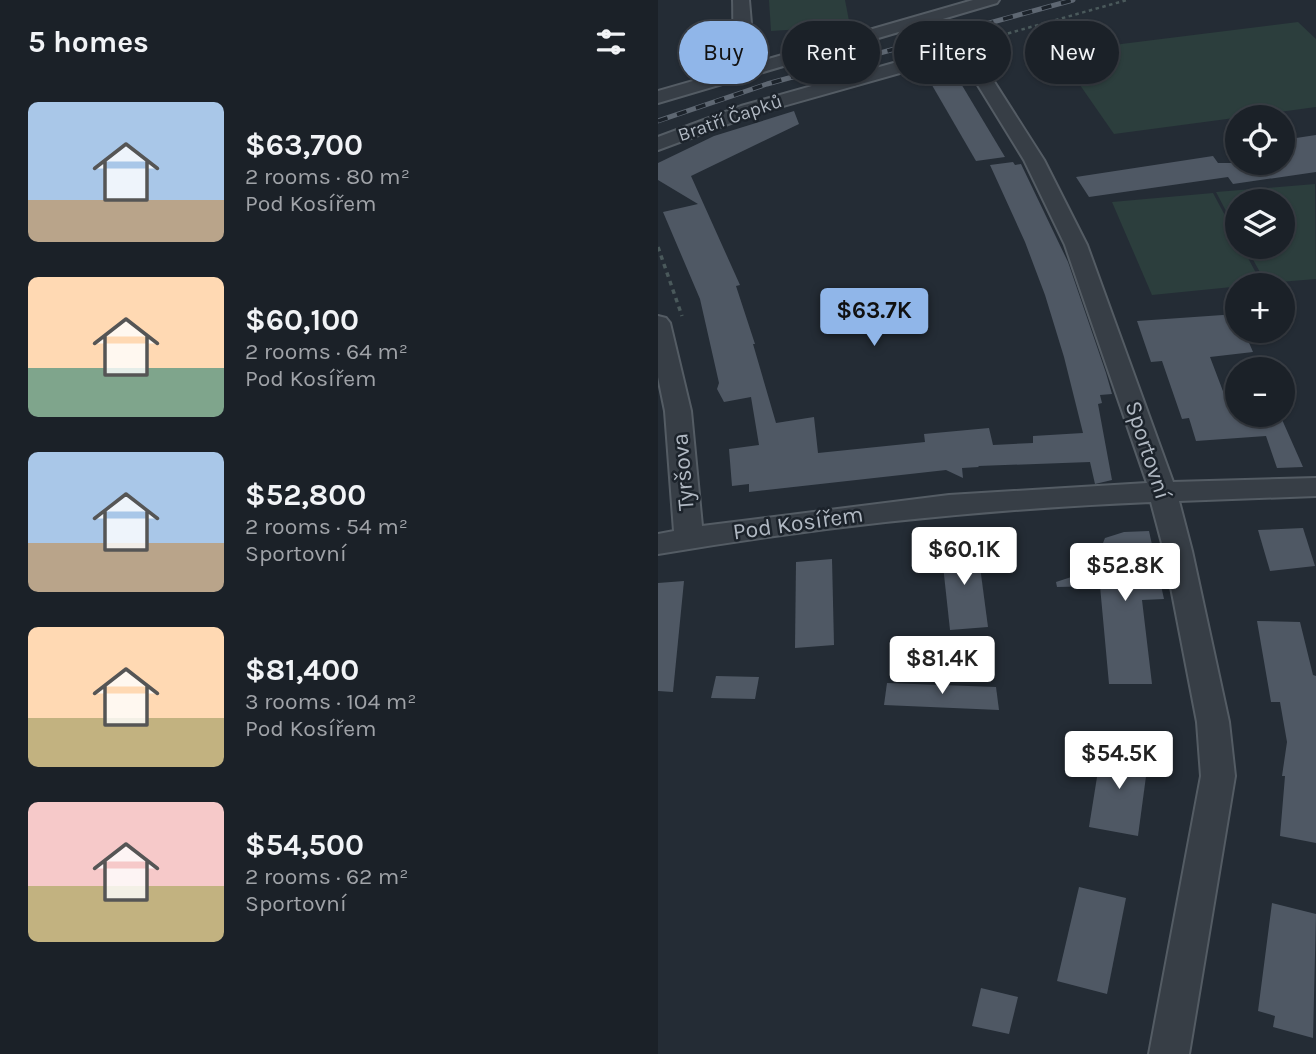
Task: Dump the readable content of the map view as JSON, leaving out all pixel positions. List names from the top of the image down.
{
  "streets": {
    "street": [
      "Bratří Čapků",
      "Sportovní",
      "Tyršova",
      "Pod Kosířem"
    ]
  },
  "crossings": [
    ["Sportovní", "Pod Kosířem"],
    ["Tyršova", "Pod Kosířem"]
  ],
  "page": {
    "heading": "5 homes",
    "chip": [
      "Buy",
      "Rent",
      "Filters",
      "New"
    ],
    "list": [
      {
        "name": "$63,700",
        "note": "2 rooms · 80 m² · Pod Kosířem"
      },
      {
        "name": "$60,100",
        "note": "2 rooms · 64 m² · Pod Kosířem"
      },
      {
        "name": "$52,800",
        "note": "2 rooms · 54 m² · Sportovní"
      },
      {
        "name": "$81,400",
        "note": "3 rooms · 104 m² · Pod Kosířem"
      },
      {
        "name": "$54,500",
        "note": "2 rooms · 62 m² · Sportovní"
      }
    ],
    "map_buttons": ["+", "−"],
    "price": [
      "$63.7K",
      "$60.1K",
      "$52.8K",
      "$81.4K",
      "$54.5K"
    ]
  }
}
